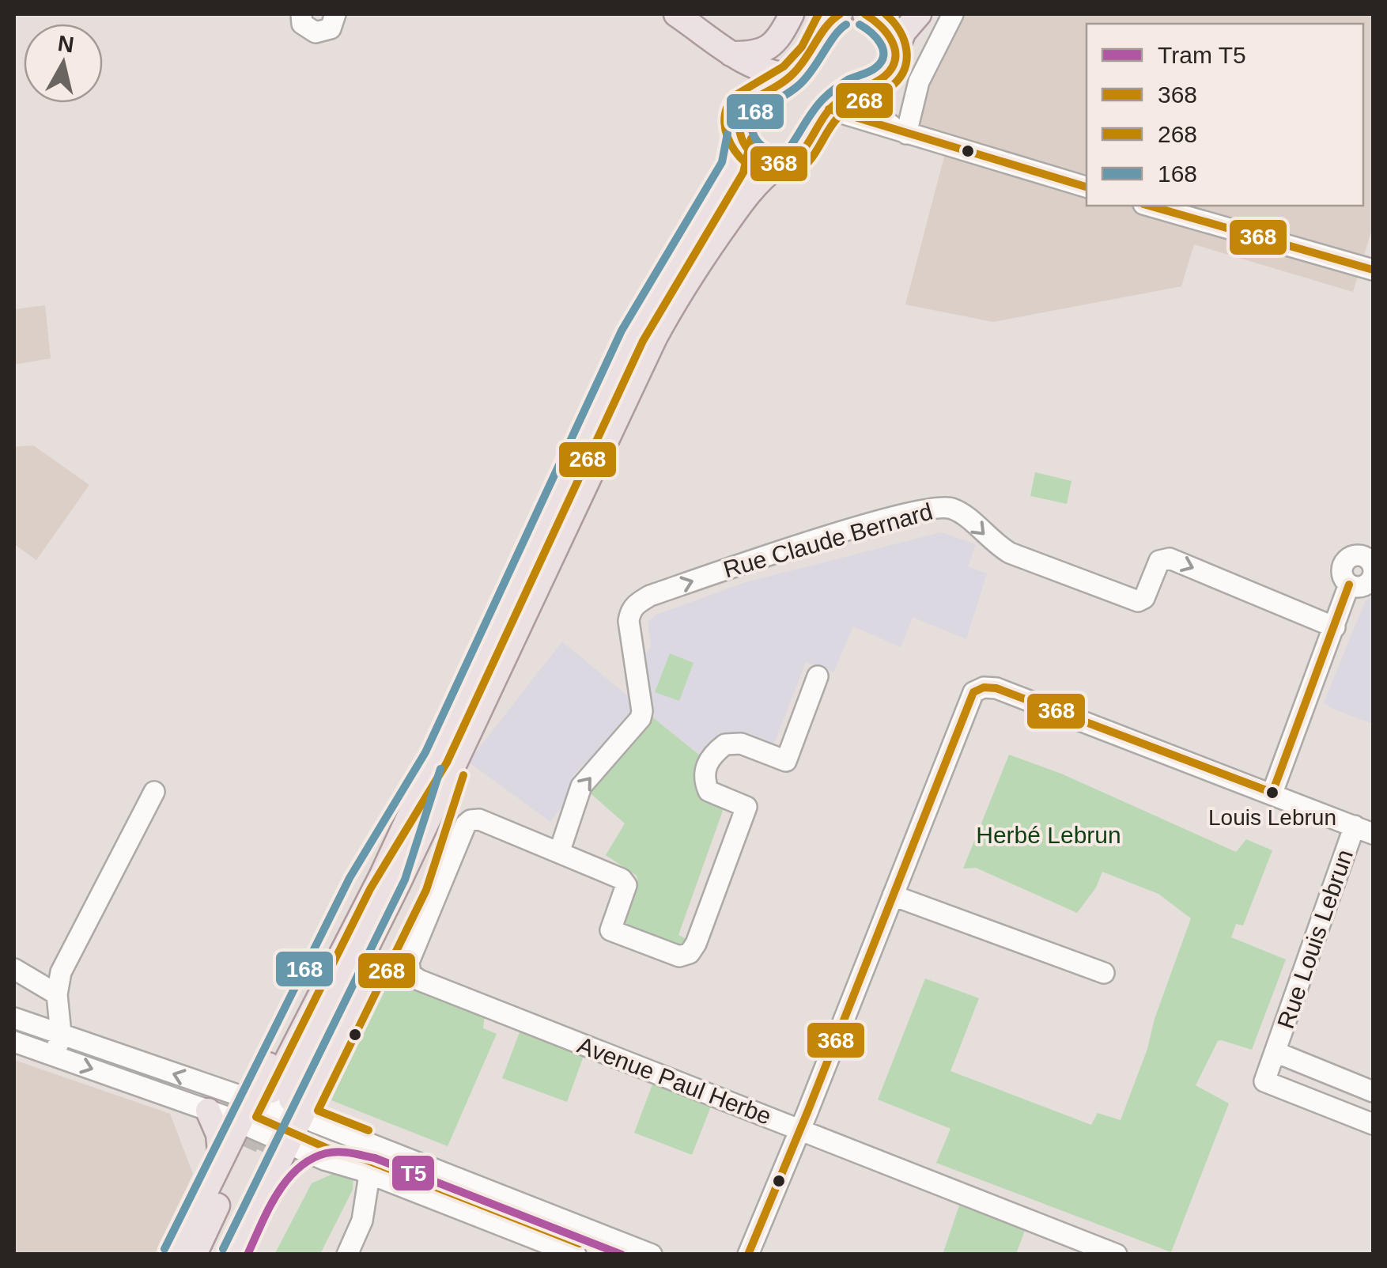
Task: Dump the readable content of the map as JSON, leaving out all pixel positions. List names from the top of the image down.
{
  "streets": {
    "street": ["Rue Claude Bernard", "Rue Louis Lebrun", "Avenue Paul Herbe"]
  },
  "crossings": [
    ["Rue Claude Bernard", "Avenue Paul Herbe"]
  ],
  "parks": ["Herbé Lebrun"],
  "places": ["Louis Lebrun"],
  "lines": [
    "transit line 368",
    "transit line 268",
    "transit line 168",
    "tram line T5"
  ],
  "legend": [
    "Tram T5",
    "368",
    "268",
    "168"
  ],
  "north": "top"
}
